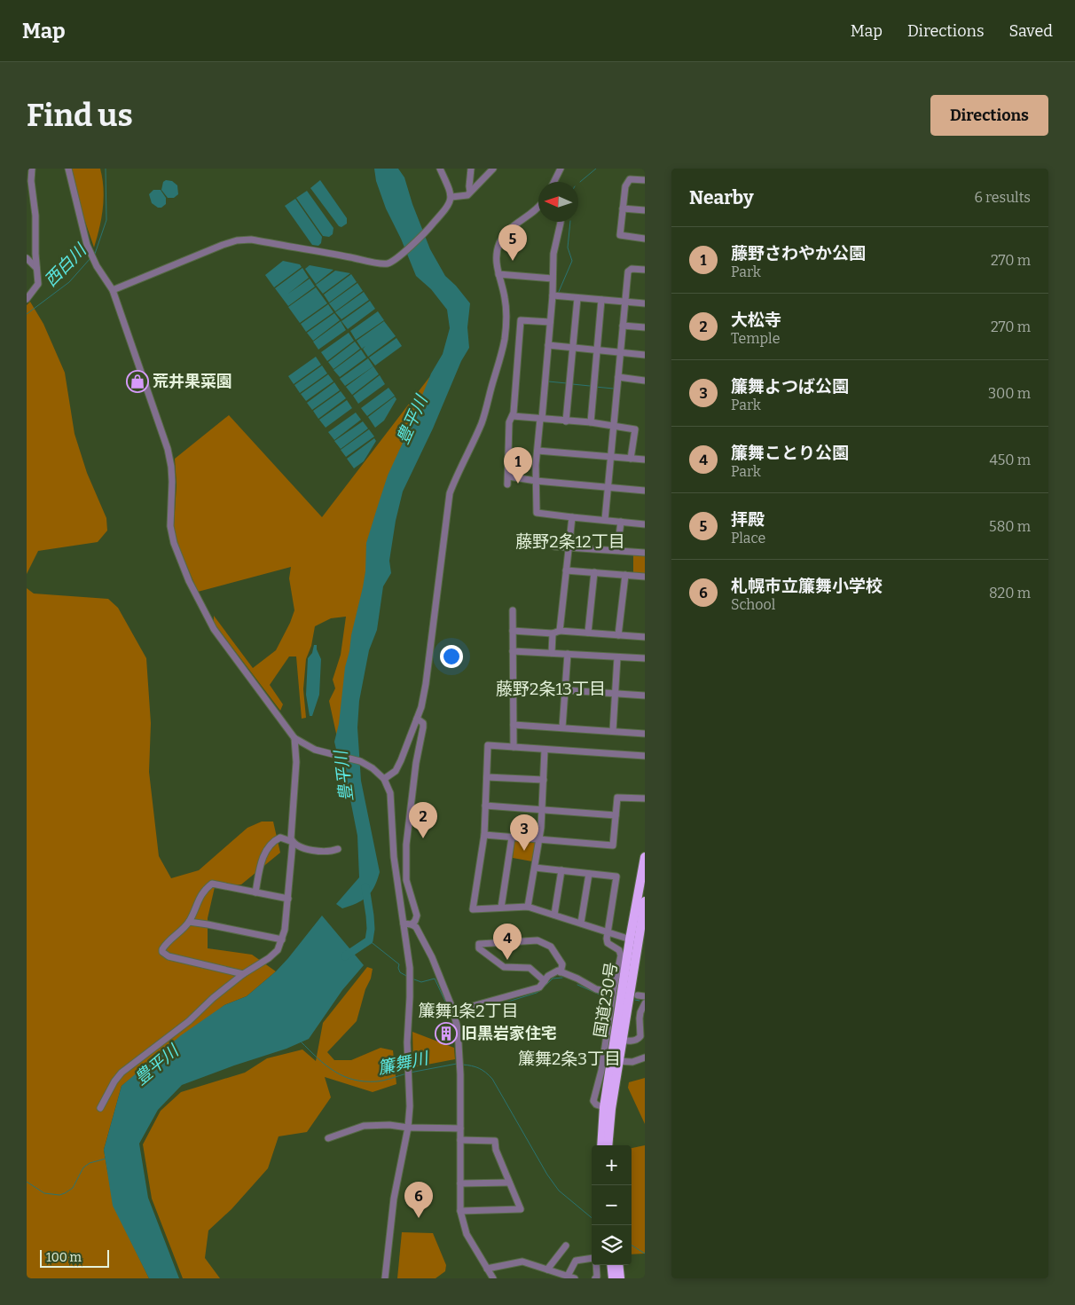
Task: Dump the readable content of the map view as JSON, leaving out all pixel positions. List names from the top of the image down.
{
  "streets": {
    "highway": ["国道230号"]
  },
  "districts": [
    "藤野2条12丁目",
    "藤野2条13丁目",
    "簾舞1条2丁目",
    "簾舞2条3丁目"
  ],
  "water": ["西白川", "豊平川", "簾舞川"],
  "places": {
    "shop": ["荒井果菜園"],
    "building": ["旧黒岩家住宅"]
  },
  "scale_bar": "100 m",
  "north": "left",
  "page": {
    "header": "Map",
    "nav": ["Map", "Directions", "Saved"],
    "buttons": "Directions",
    "title": "Find us",
    "heading": ["Nearby", "6 results"],
    "pins": [
      "5",
      "1",
      "2",
      "3",
      "4",
      "6"
    ],
    "list": [
      {
        "mark": "1",
        "name": "藤野さわやか公園",
        "note": "Park",
        "value": "270 m"
      },
      {
        "mark": "2",
        "name": "大松寺",
        "note": "Temple",
        "value": "270 m"
      },
      {
        "mark": "3",
        "name": "簾舞よつば公園",
        "note": "Park",
        "value": "300 m"
      },
      {
        "mark": "4",
        "name": "簾舞ことり公園",
        "note": "Park",
        "value": "450 m"
      },
      {
        "mark": "5",
        "name": "拝殿",
        "note": "Place",
        "value": "580 m"
      },
      {
        "mark": "6",
        "name": "札幌市立簾舞小学校",
        "note": "School",
        "value": "820 m"
      }
    ],
    "map_buttons": ["+", "−"],
    "scale": "100 m"
  }
}
